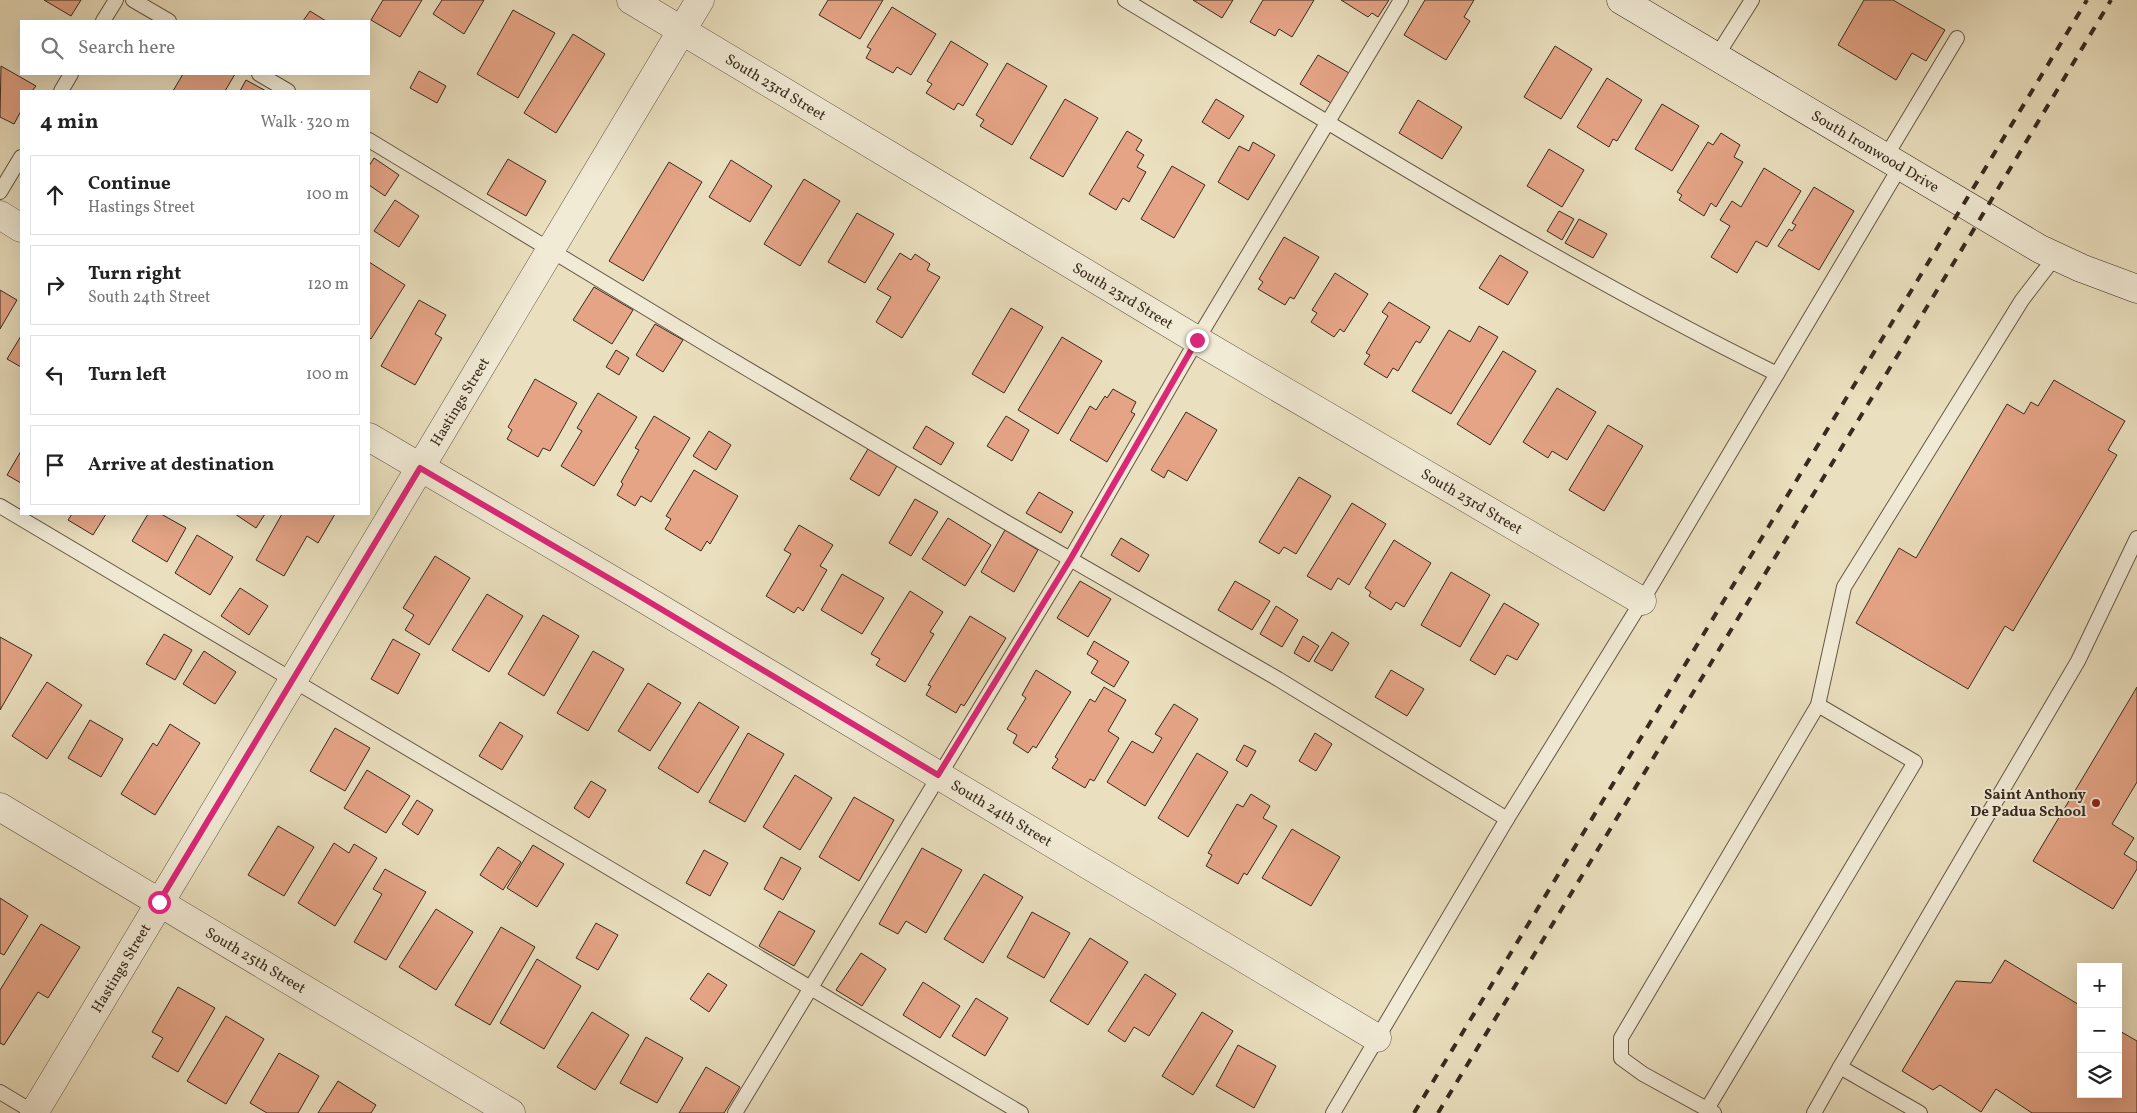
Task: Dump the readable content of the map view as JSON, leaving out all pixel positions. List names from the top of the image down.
{
  "streets": {
    "street": [
      "South 23rd Street",
      "South Ironwood Drive",
      "Hastings Street",
      "South 24th Street",
      "South 25th Street"
    ]
  },
  "crossings": [
    ["South 23rd Street", "Hastings Street"],
    ["Hastings Street", "South 24th Street"],
    ["Hastings Street", "South 25th Street"]
  ],
  "places": ["Saint Anthony De Padua School"],
  "page": {
    "search": "Search here",
    "heading": ["4 min", "Walk · 320 m"],
    "list": [
      ["Continue", "Hastings Street", "100 m"],
      ["Turn right", "South 24th Street", "120 m"],
      ["Turn left", "100 m"],
      "Arrive at destination"
    ],
    "map_buttons": ["+", "−"]
  }
}
